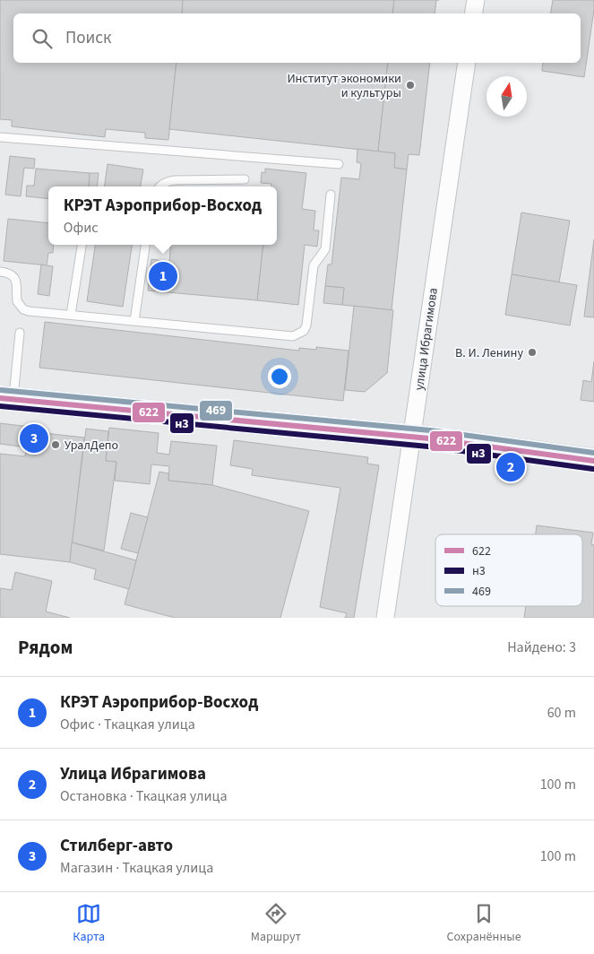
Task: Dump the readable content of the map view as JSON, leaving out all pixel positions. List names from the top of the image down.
{
  "streets": {
    "street": ["улица Ибрагимова"]
  },
  "places": ["Институт экономики и культуры", "В. И. Ленину", "УралДепо"],
  "lines": ["transit line 469", "transit line 622", "transit line н3"],
  "legend": ["622", "н3", "469"],
  "north": "top",
  "page": {
    "search": "Поиск",
    "popup": ["КРЭТ Аэроприбор-Восход", "Офис"],
    "pins": ["1", "3", "2"],
    "heading": ["Рядом", "Найдено: 3"],
    "list": [
      {
        "mark": "1",
        "name": "КРЭТ Аэроприбор-Восход",
        "note": "Офис · Ткацкая улица",
        "value": "60 m"
      },
      {
        "mark": "2",
        "name": "Улица Ибрагимова",
        "note": "Остановка · Ткацкая улица",
        "value": "100 m"
      },
      {
        "mark": "3",
        "name": "Стилберг-авто",
        "note": "Магазин · Ткацкая улица",
        "value": "100 m"
      }
    ],
    "nav": ["Карта", "Маршрут", "Сохранённые"]
  }
}
